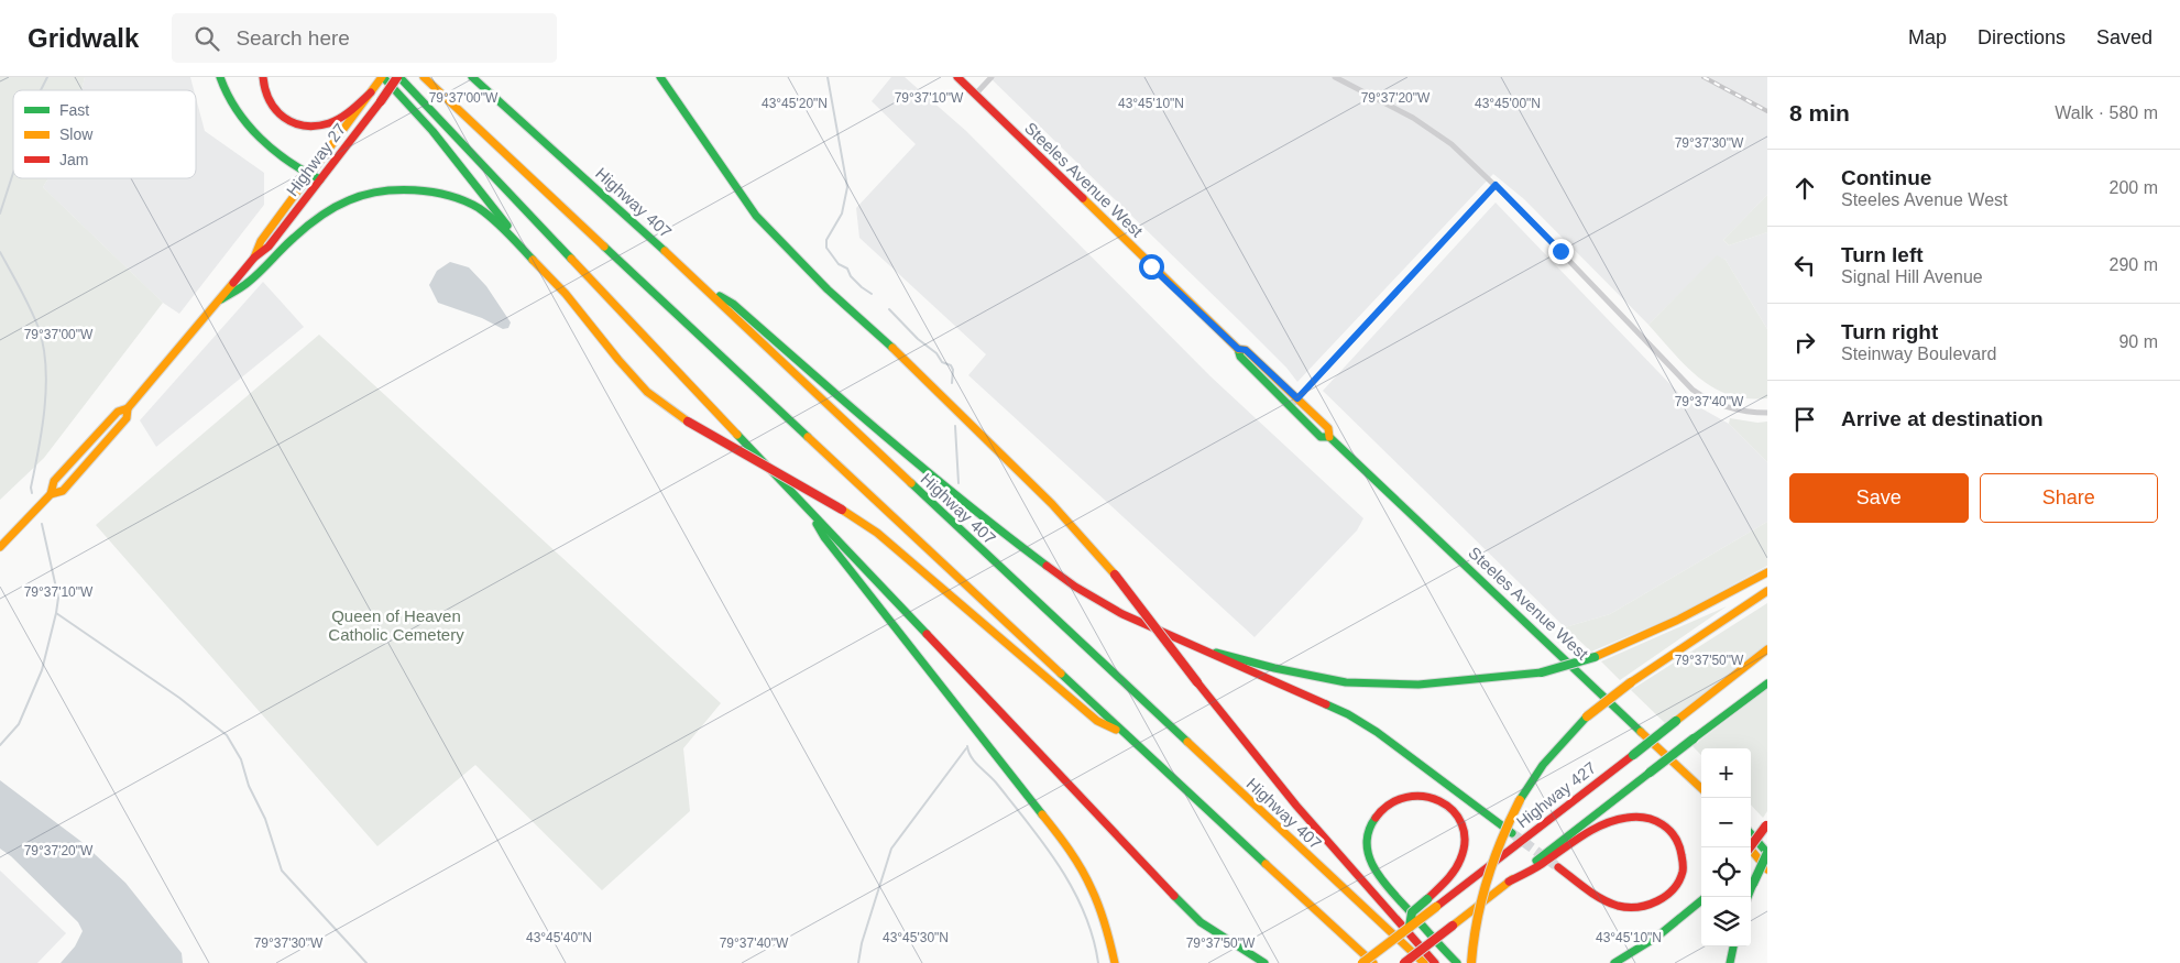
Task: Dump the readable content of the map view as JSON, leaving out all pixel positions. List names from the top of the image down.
{
  "streets": {
    "main road": [
      "Highway 27",
      "Steeles Avenue West",
      "Highway 407",
      "Highway 427"
    ]
  },
  "parks": ["Queen of Heaven Catholic Cemetery"],
  "legend": ["Fast", "Slow", "Jam"],
  "page": {
    "header": "Gridwalk",
    "search": "Search here",
    "nav": ["Map", "Directions", "Saved"],
    "heading": ["8 min", "Walk · 580 m"],
    "list": [
      ["Continue", "Steeles Avenue West", "200 m"],
      ["Turn left", "Signal Hill Avenue", "290 m"],
      ["Turn right", "Steinway Boulevard", "90 m"],
      "Arrive at destination"
    ],
    "buttons": ["Save", "Share"],
    "map_buttons": ["+", "−"]
  },
  "coordinates": [
    "79°37'20\"W",
    "79°37'00\"W",
    "79°37'10\"W",
    "43°45'20\"N",
    "43°45'10\"N",
    "43°45'00\"N",
    "79°37'30\"W",
    "79°37'40\"W",
    "79°37'50\"W",
    "43°45'40\"N",
    "43°45'30\"N"
  ]
}
